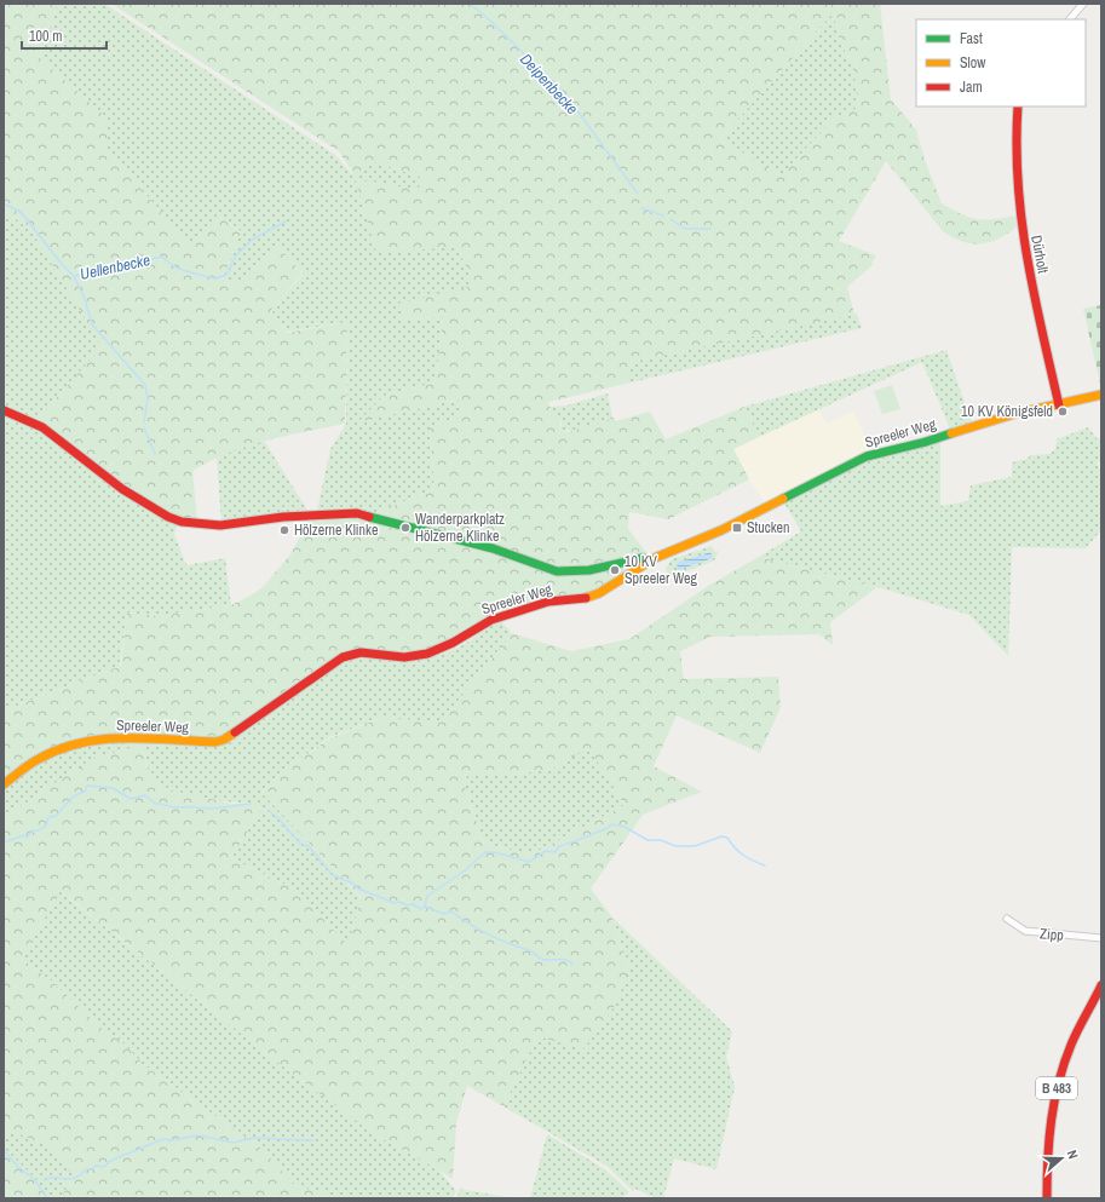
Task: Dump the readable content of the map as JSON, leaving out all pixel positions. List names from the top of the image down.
{
  "streets": {
    "street": [
      "Dürholt",
      "Spreeler Weg",
      "Zipp",
      "B 483"
    ]
  },
  "crossings": [
    ["Dürholt", "Spreeler Weg"]
  ],
  "water": ["Deipenbecke", "Uellenbecke"],
  "places": {
    "other": [
      "10 KV Königsfeld",
      "Wanderparkplatz Hölzerne Klinke",
      "Hölzerne Klinke",
      "10 KV Spreeler Weg"
    ],
    "transit": ["Stucken"]
  },
  "legend": ["Fast", "Slow", "Jam"],
  "scale_bar": "100 m",
  "north": "right"
}
